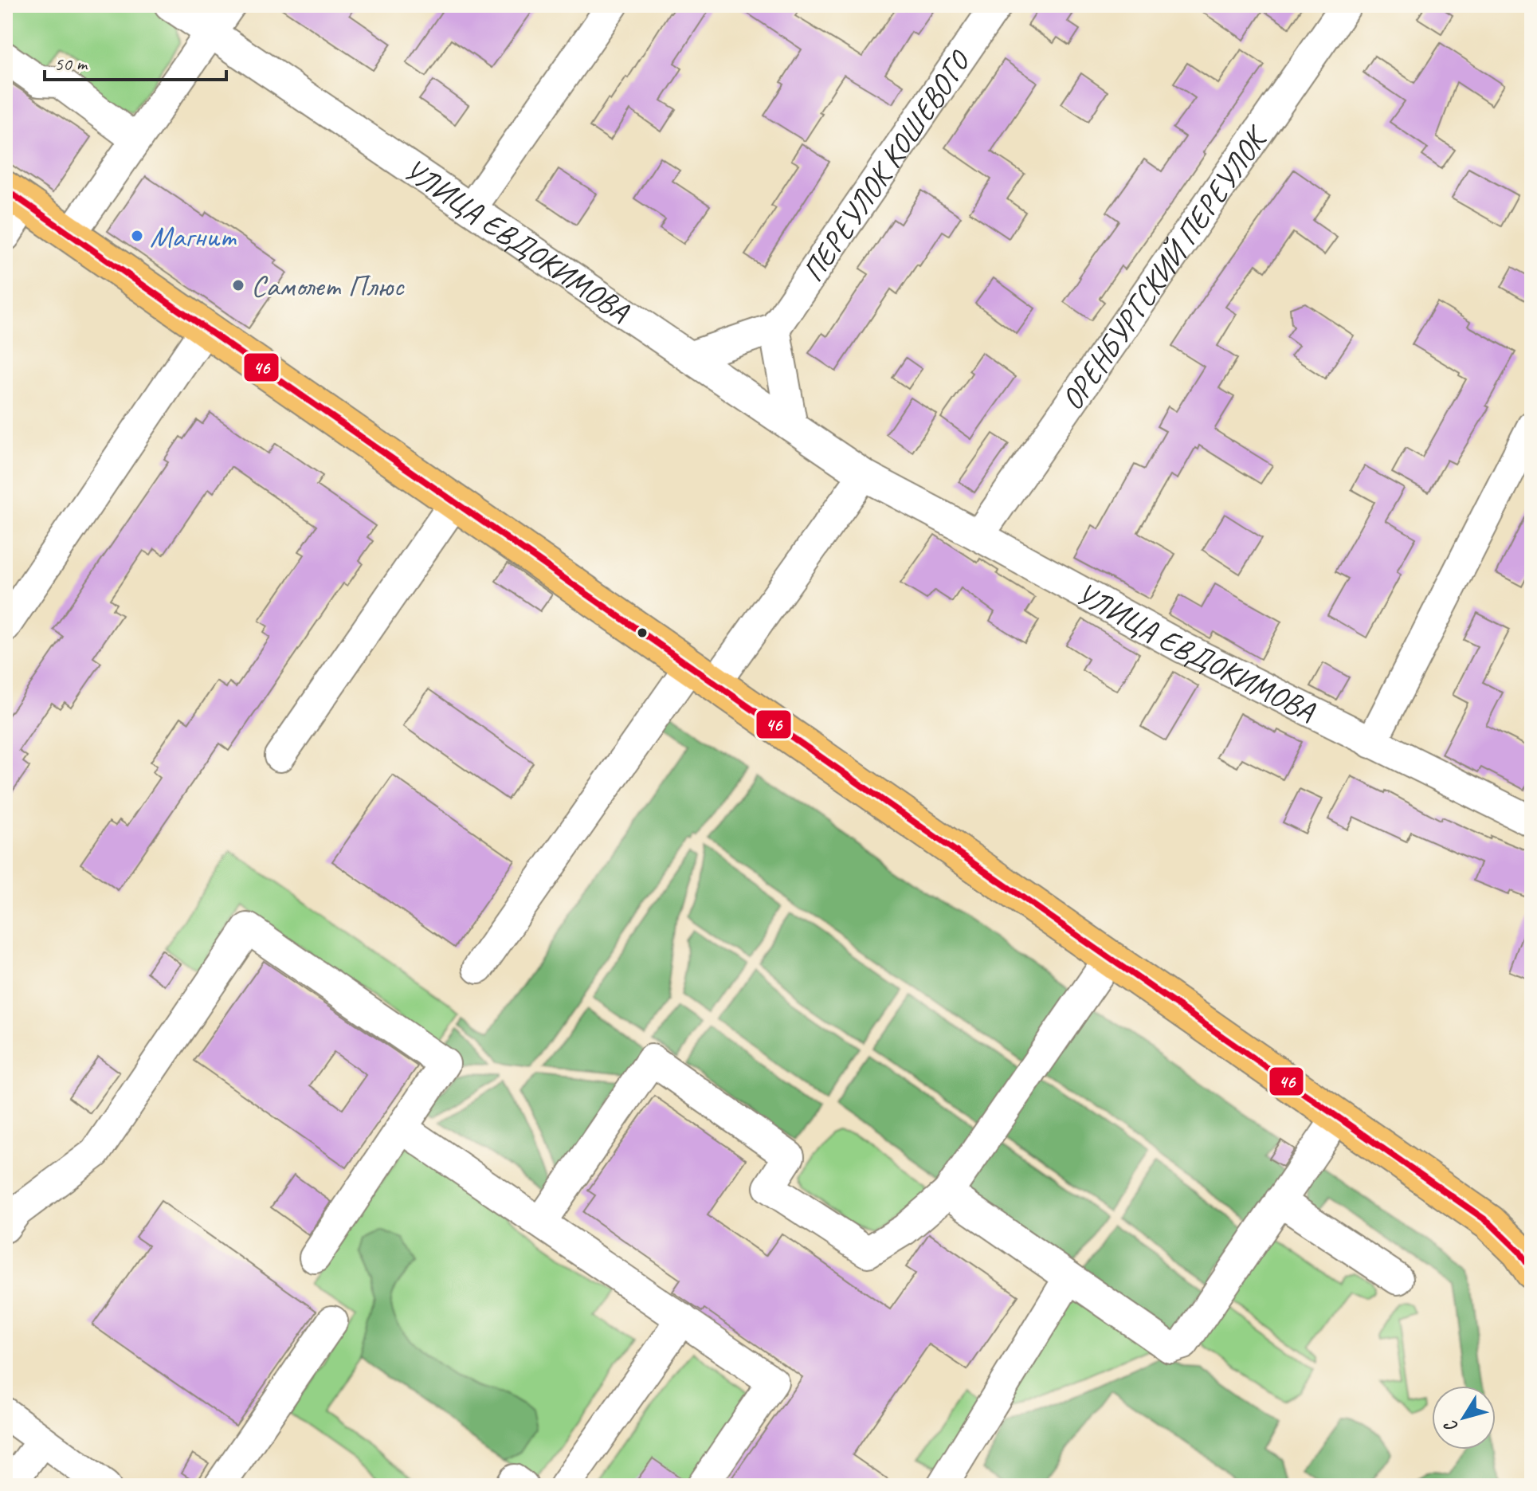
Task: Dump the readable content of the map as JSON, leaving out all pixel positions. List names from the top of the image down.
{
  "streets": {
    "street": ["ПЕРЕУЛОК КОШЕВОГО", "УЛИЦА ЕВДОКИМОВА", "ОРЕНБУРГСКИЙ ПЕРЕУЛОК"]
  },
  "crossings": [
    ["УЛИЦА ЕВДОКИМОВА", "ОРЕНБУРГСКИЙ ПЕРЕУЛОК"]
  ],
  "places": ["Магнит", "Самолет Плюс"],
  "lines": ["transit line 46"],
  "scale_bar": "50 m",
  "north": "bottom left"
}
